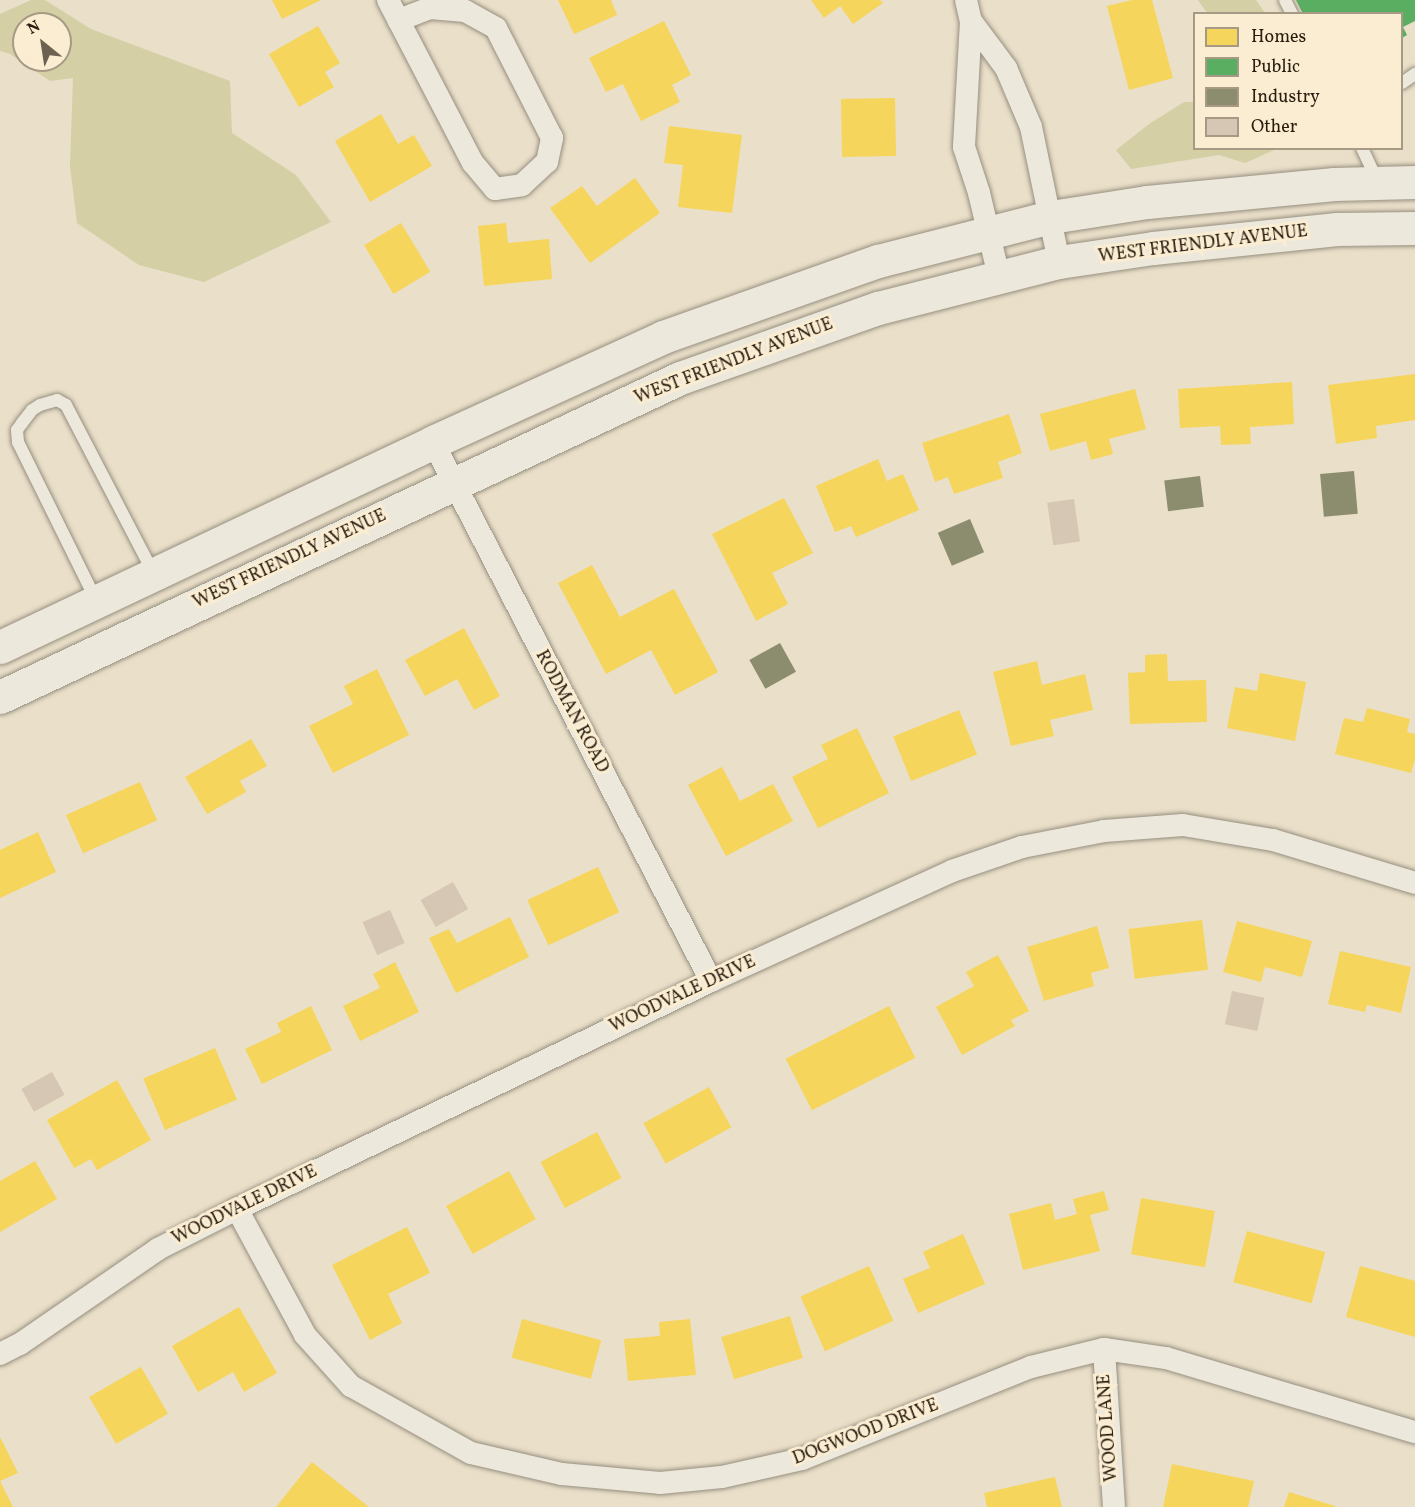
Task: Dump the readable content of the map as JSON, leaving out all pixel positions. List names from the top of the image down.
{
  "streets": {
    "main road": ["WEST FRIENDLY AVENUE"],
    "street": [
      "RODMAN ROAD",
      "WOODVALE DRIVE",
      "WOOD LANE",
      "DOGWOOD DRIVE"
    ]
  },
  "crossings": [
    ["WEST FRIENDLY AVENUE", "RODMAN ROAD"],
    ["RODMAN ROAD", "WOODVALE DRIVE"],
    ["WOODVALE DRIVE", "DOGWOOD DRIVE"],
    ["WOOD LANE", "DOGWOOD DRIVE"]
  ],
  "legend": [
    "Homes",
    "Public",
    "Industry",
    "Other"
  ],
  "north": "top left"
}
